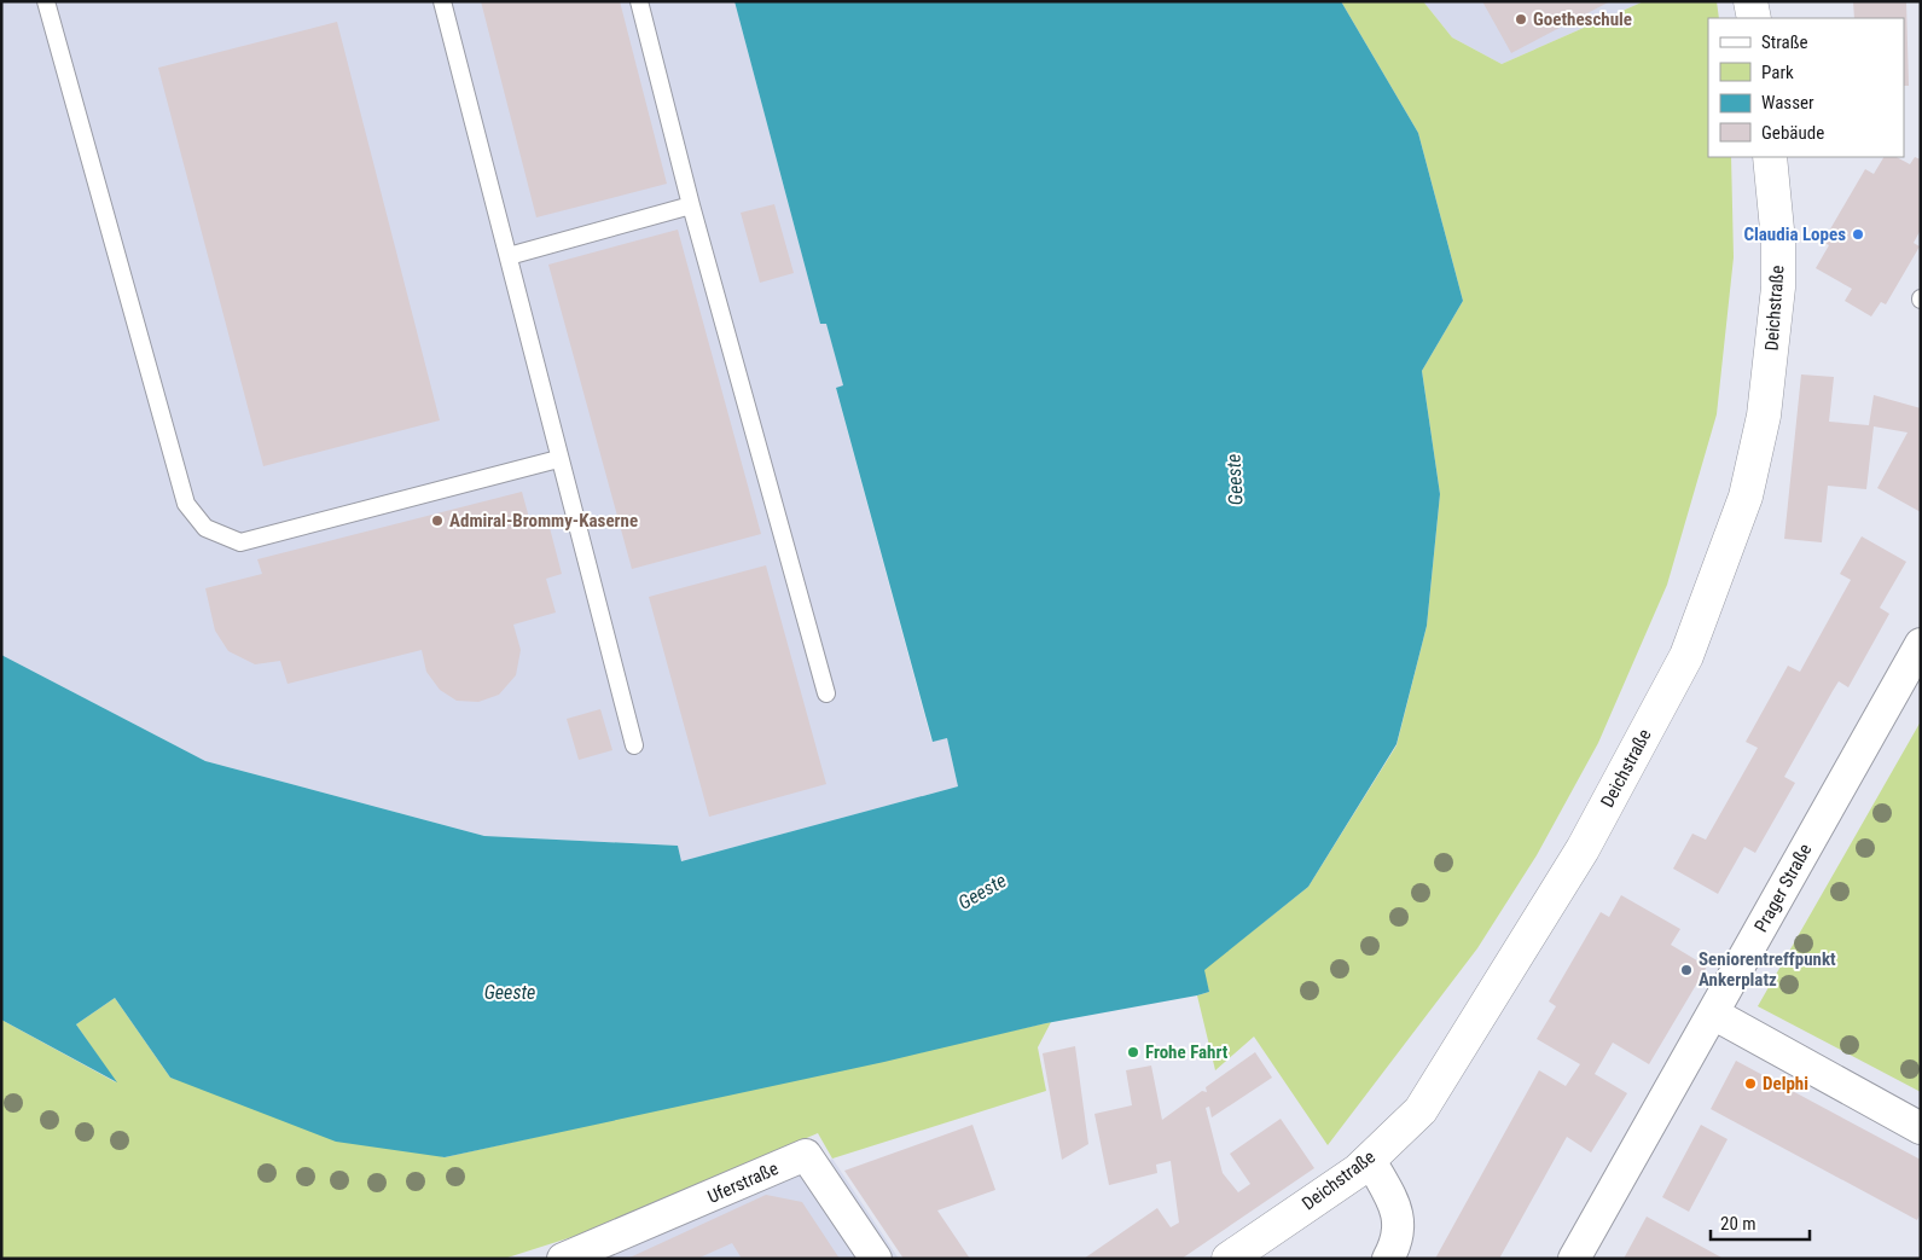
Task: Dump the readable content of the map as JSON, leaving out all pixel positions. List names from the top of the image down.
{
  "streets": {
    "main road": ["Deichstraße"],
    "street": ["Prager Straße", "Uferstraße"]
  },
  "water": ["Geeste"],
  "places": [
    "Goetheschule",
    "Claudia Lopes",
    "Admiral-Brommy-Kaserne",
    "Seniorentreffpunkt Ankerplatz",
    "Frohe Fahrt",
    "Delphi"
  ],
  "legend": [
    "Straße",
    "Park",
    "Wasser",
    "Gebäude"
  ],
  "scale_bar": "20 m"
}
